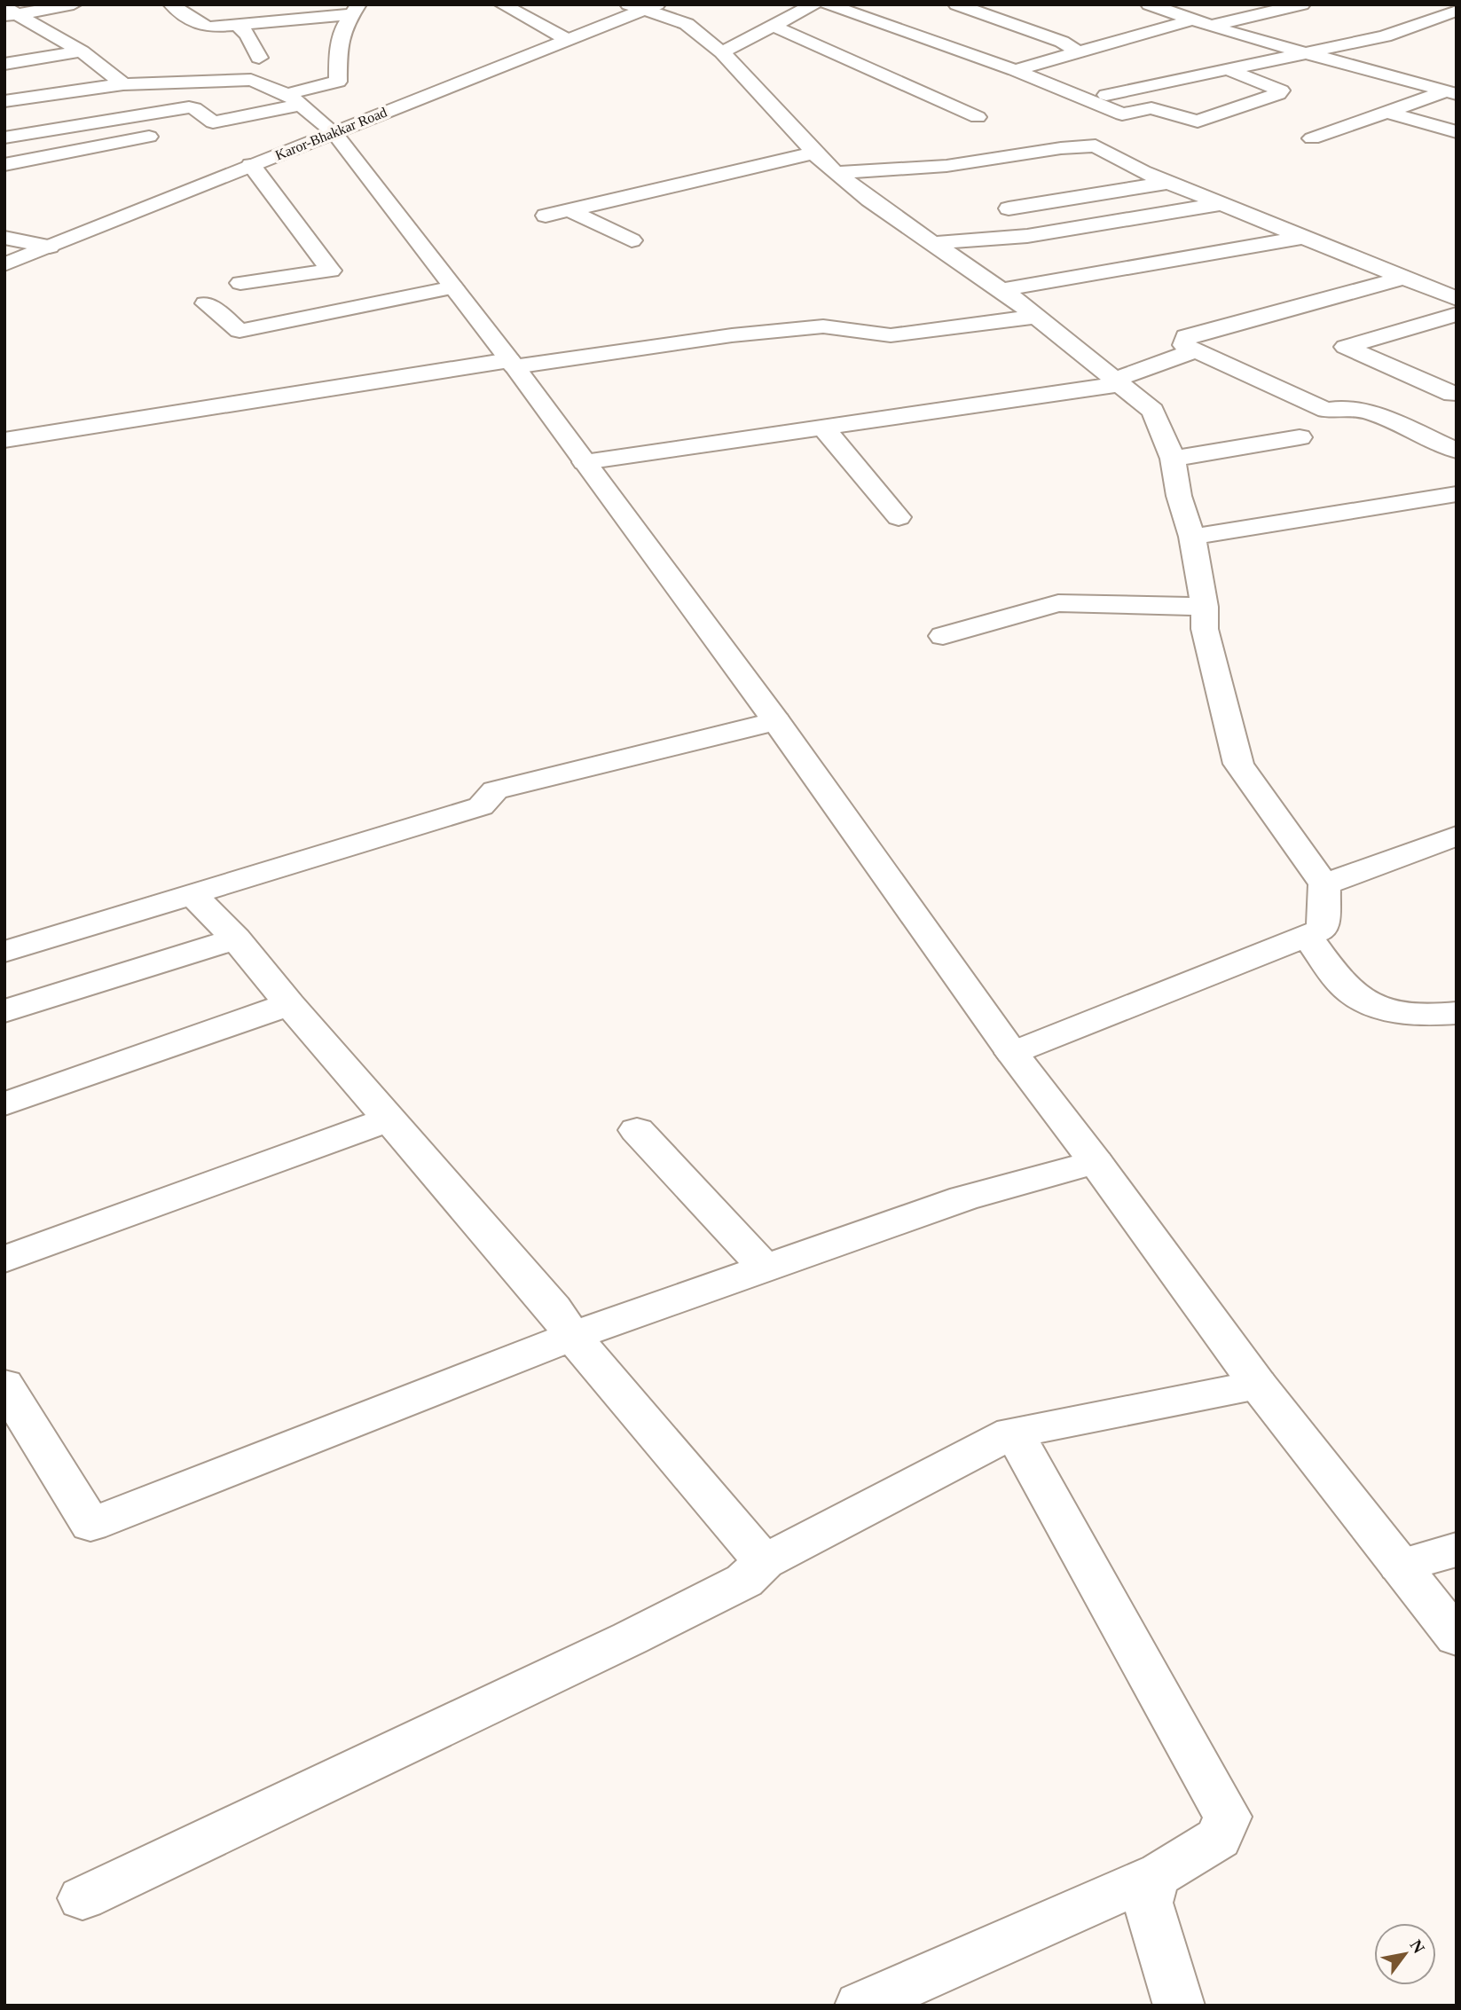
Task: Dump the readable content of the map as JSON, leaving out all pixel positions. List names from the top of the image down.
{
  "streets": {
    "street": ["Karor-Bhakkar Road"]
  },
  "north": "top right"
}
